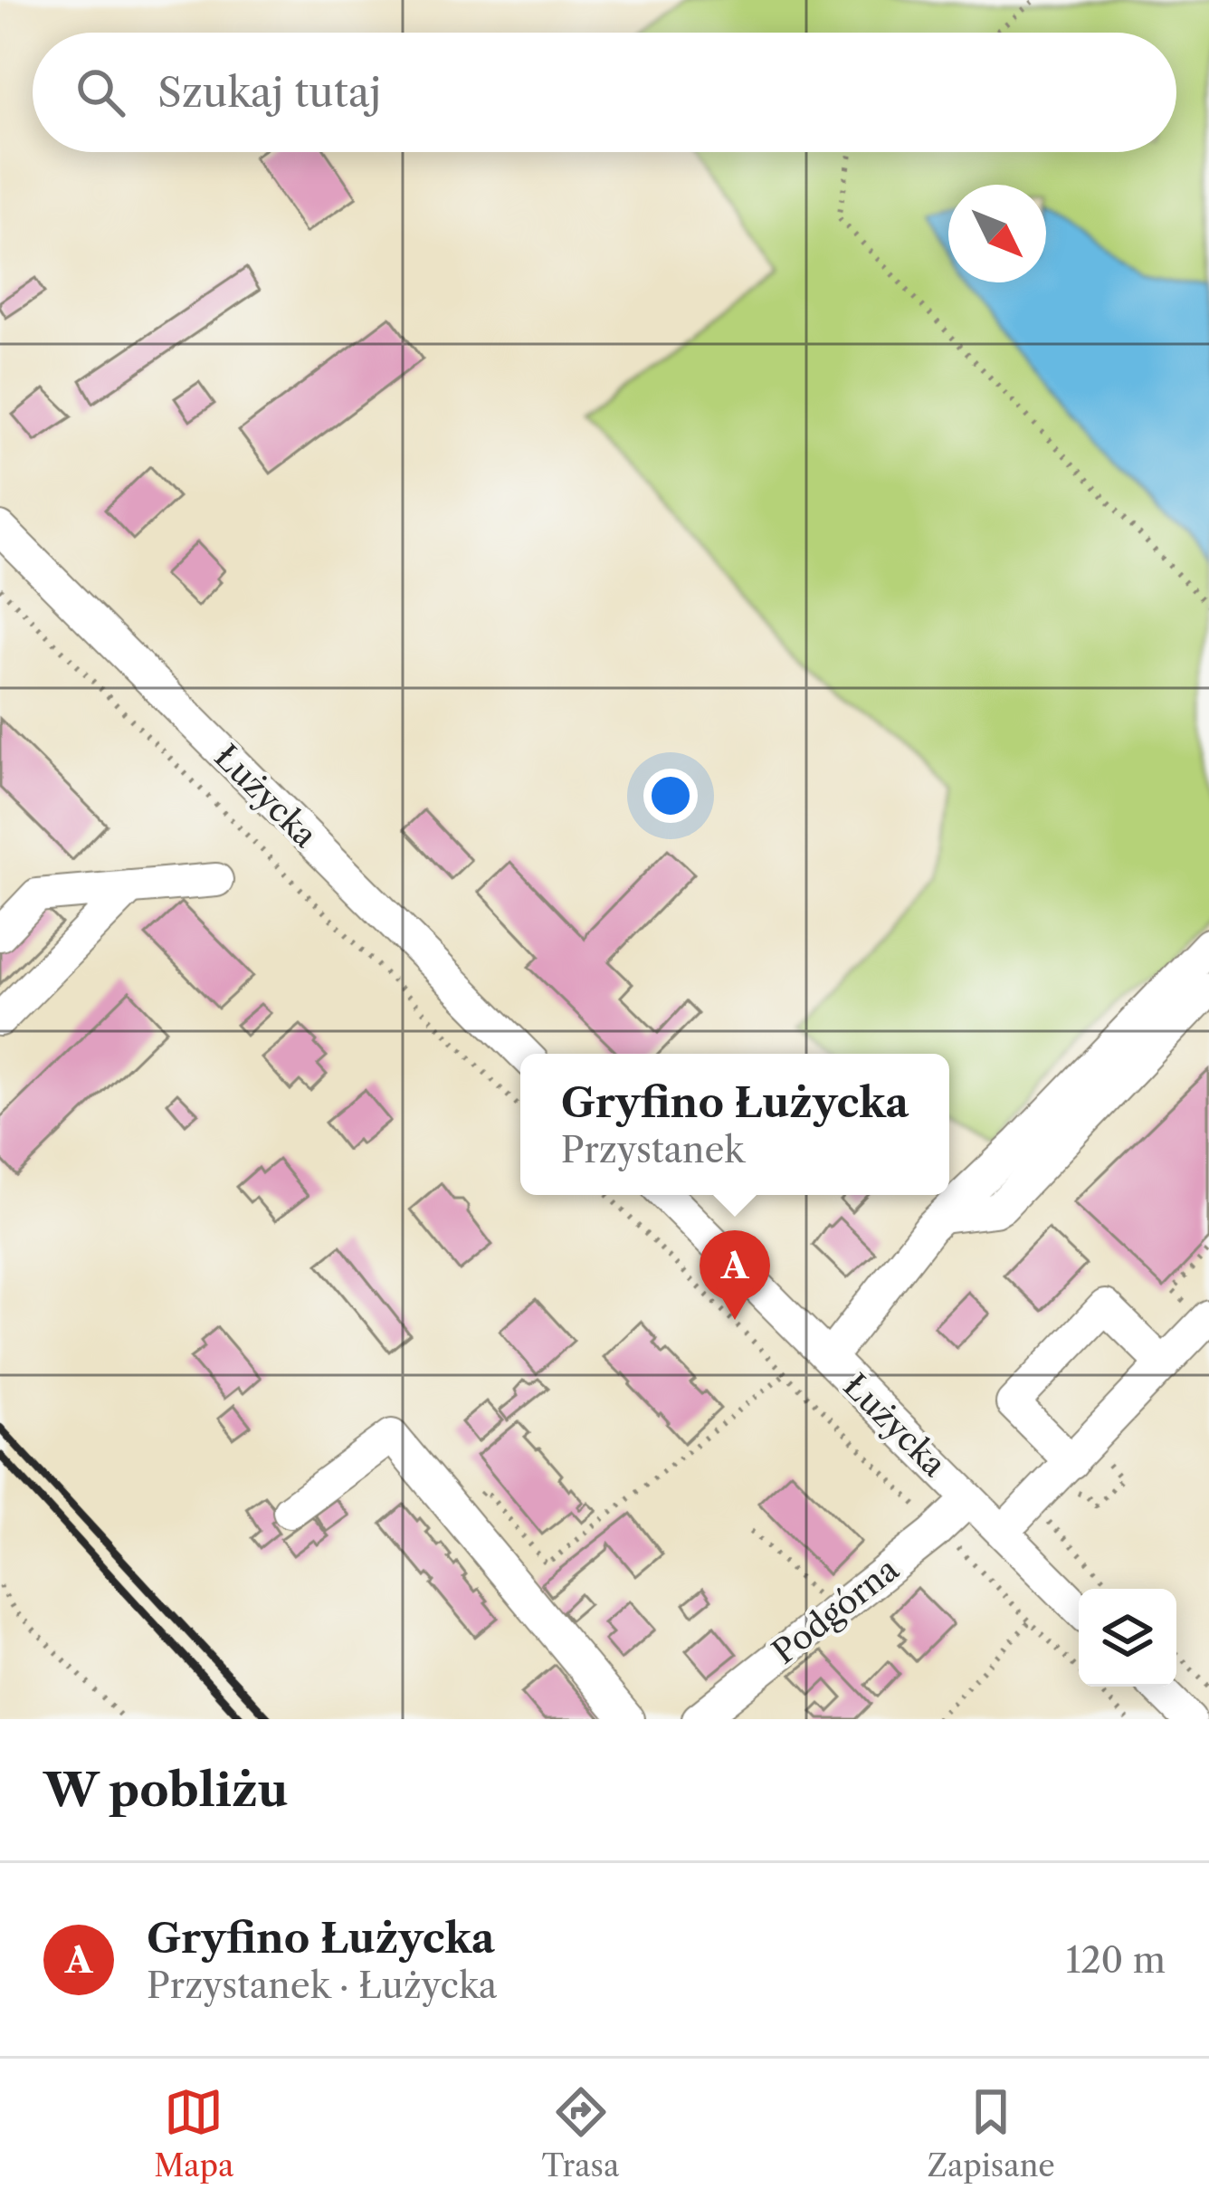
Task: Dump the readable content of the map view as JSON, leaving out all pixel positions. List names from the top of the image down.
{
  "streets": {
    "street": ["Łużycka", "Podgórna"]
  },
  "crossings": [
    ["Łużycka", "Podgórna"]
  ],
  "north": "bottom right",
  "page": {
    "search": "Szukaj tutaj",
    "popup": ["Gryfino Łużycka", "Przystanek"],
    "pins": "A",
    "heading": "W pobliżu",
    "list": [
      {
        "mark": "A",
        "name": "Gryfino Łużycka",
        "note": "Przystanek · Łużycka",
        "value": "120 m"
      }
    ],
    "nav": ["Mapa", "Trasa", "Zapisane"]
  }
}
